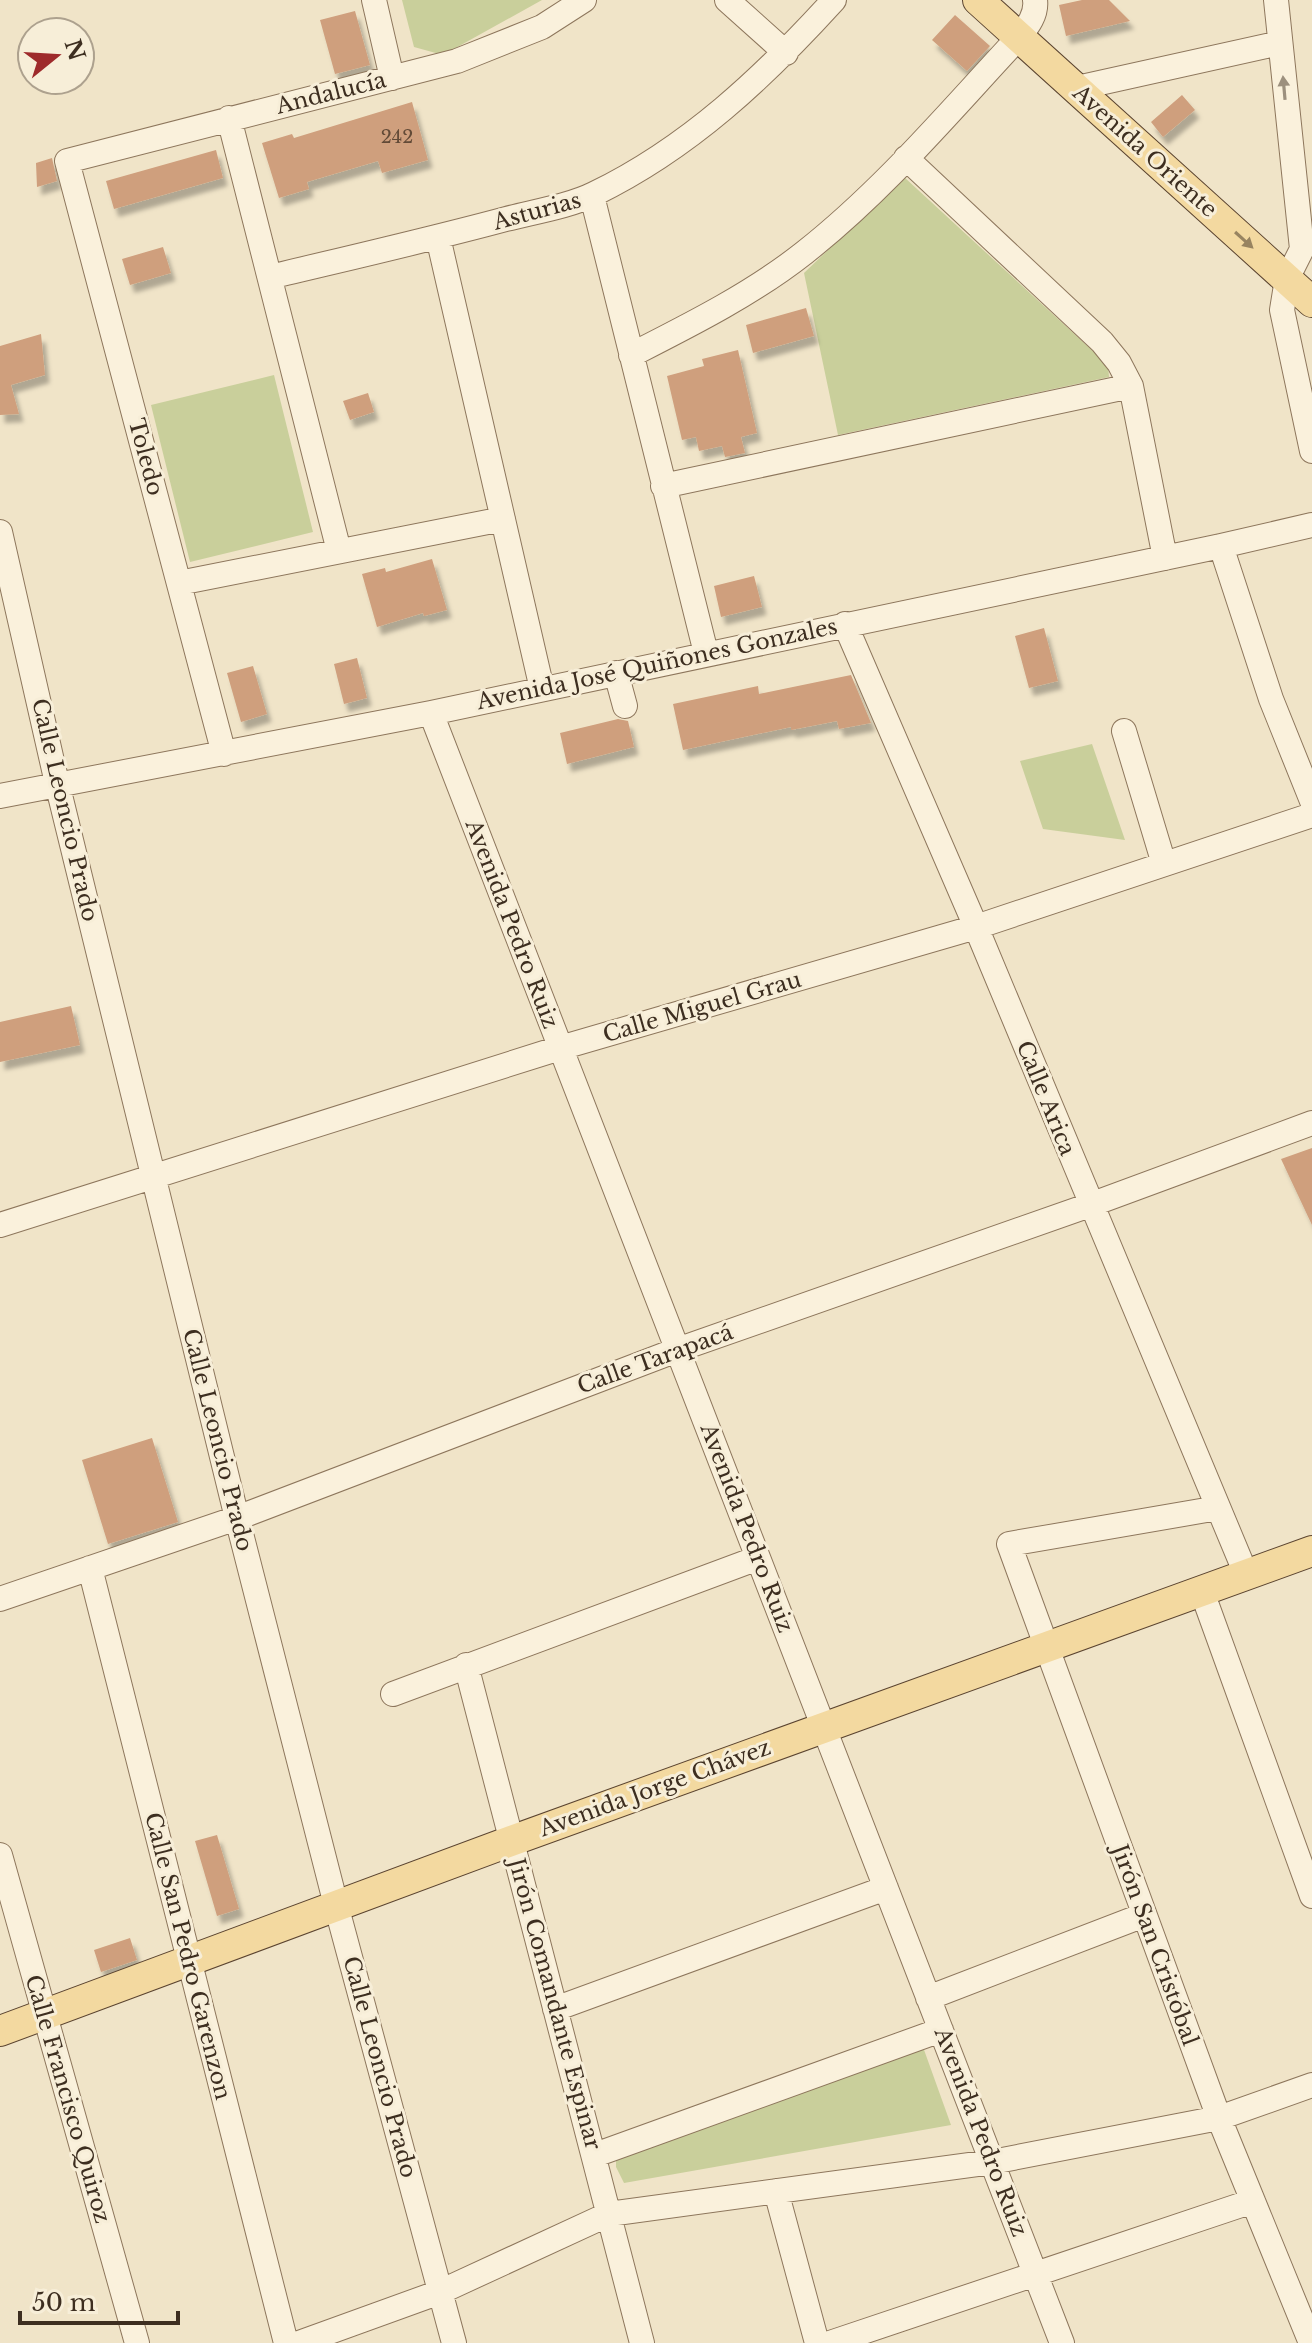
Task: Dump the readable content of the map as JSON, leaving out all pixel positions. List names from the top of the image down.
{
  "streets": {
    "main road": ["Avenida Oriente", "Avenida Jorge Chávez"],
    "street": [
      "Andalucía",
      "Asturias",
      "Toledo",
      "Avenida José Quiñones Gonzales",
      "Calle Leoncio Prado",
      "Avenida Pedro Ruiz",
      "Calle Miguel Grau",
      "Calle Arica",
      "Calle Tarapacá",
      "Jirón San Cristóbal",
      "Calle San Pedro Garenzon",
      "Jirón Comandante Espinar",
      "Calle Francisco Quiroz"
    ]
  },
  "crossings": [
    ["Andalucía", "Toledo"],
    ["Toledo", "Avenida José Quiñones Gonzales"],
    ["Avenida José Quiñones Gonzales", "Calle Leoncio Prado"],
    ["Avenida José Quiñones Gonzales", "Avenida Pedro Ruiz"],
    ["Avenida José Quiñones Gonzales", "Calle Arica"],
    ["Calle Leoncio Prado", "Calle Miguel Grau"],
    ["Calle Leoncio Prado", "Calle Tarapacá"],
    ["Calle Leoncio Prado", "Avenida Jorge Chávez"],
    ["Avenida Pedro Ruiz", "Calle Miguel Grau"],
    ["Avenida Pedro Ruiz", "Calle Tarapacá"],
    ["Avenida Pedro Ruiz", "Avenida Jorge Chávez"],
    ["Calle Miguel Grau", "Calle Arica"],
    ["Calle Arica", "Calle Tarapacá"],
    ["Calle Arica", "Avenida Jorge Chávez"],
    ["Calle Arica", "Jirón San Cristóbal"],
    ["Calle Tarapacá", "Calle San Pedro Garenzon"],
    ["Avenida Jorge Chávez", "Jirón San Cristóbal"],
    ["Avenida Jorge Chávez", "Calle San Pedro Garenzon"],
    ["Avenida Jorge Chávez", "Jirón Comandante Espinar"],
    ["Avenida Jorge Chávez", "Calle Francisco Quiroz"]
  ],
  "one_way": ["Avenida Oriente"],
  "house_numbers": ["242"],
  "scale_bar": "50 m",
  "north": "right"
}
